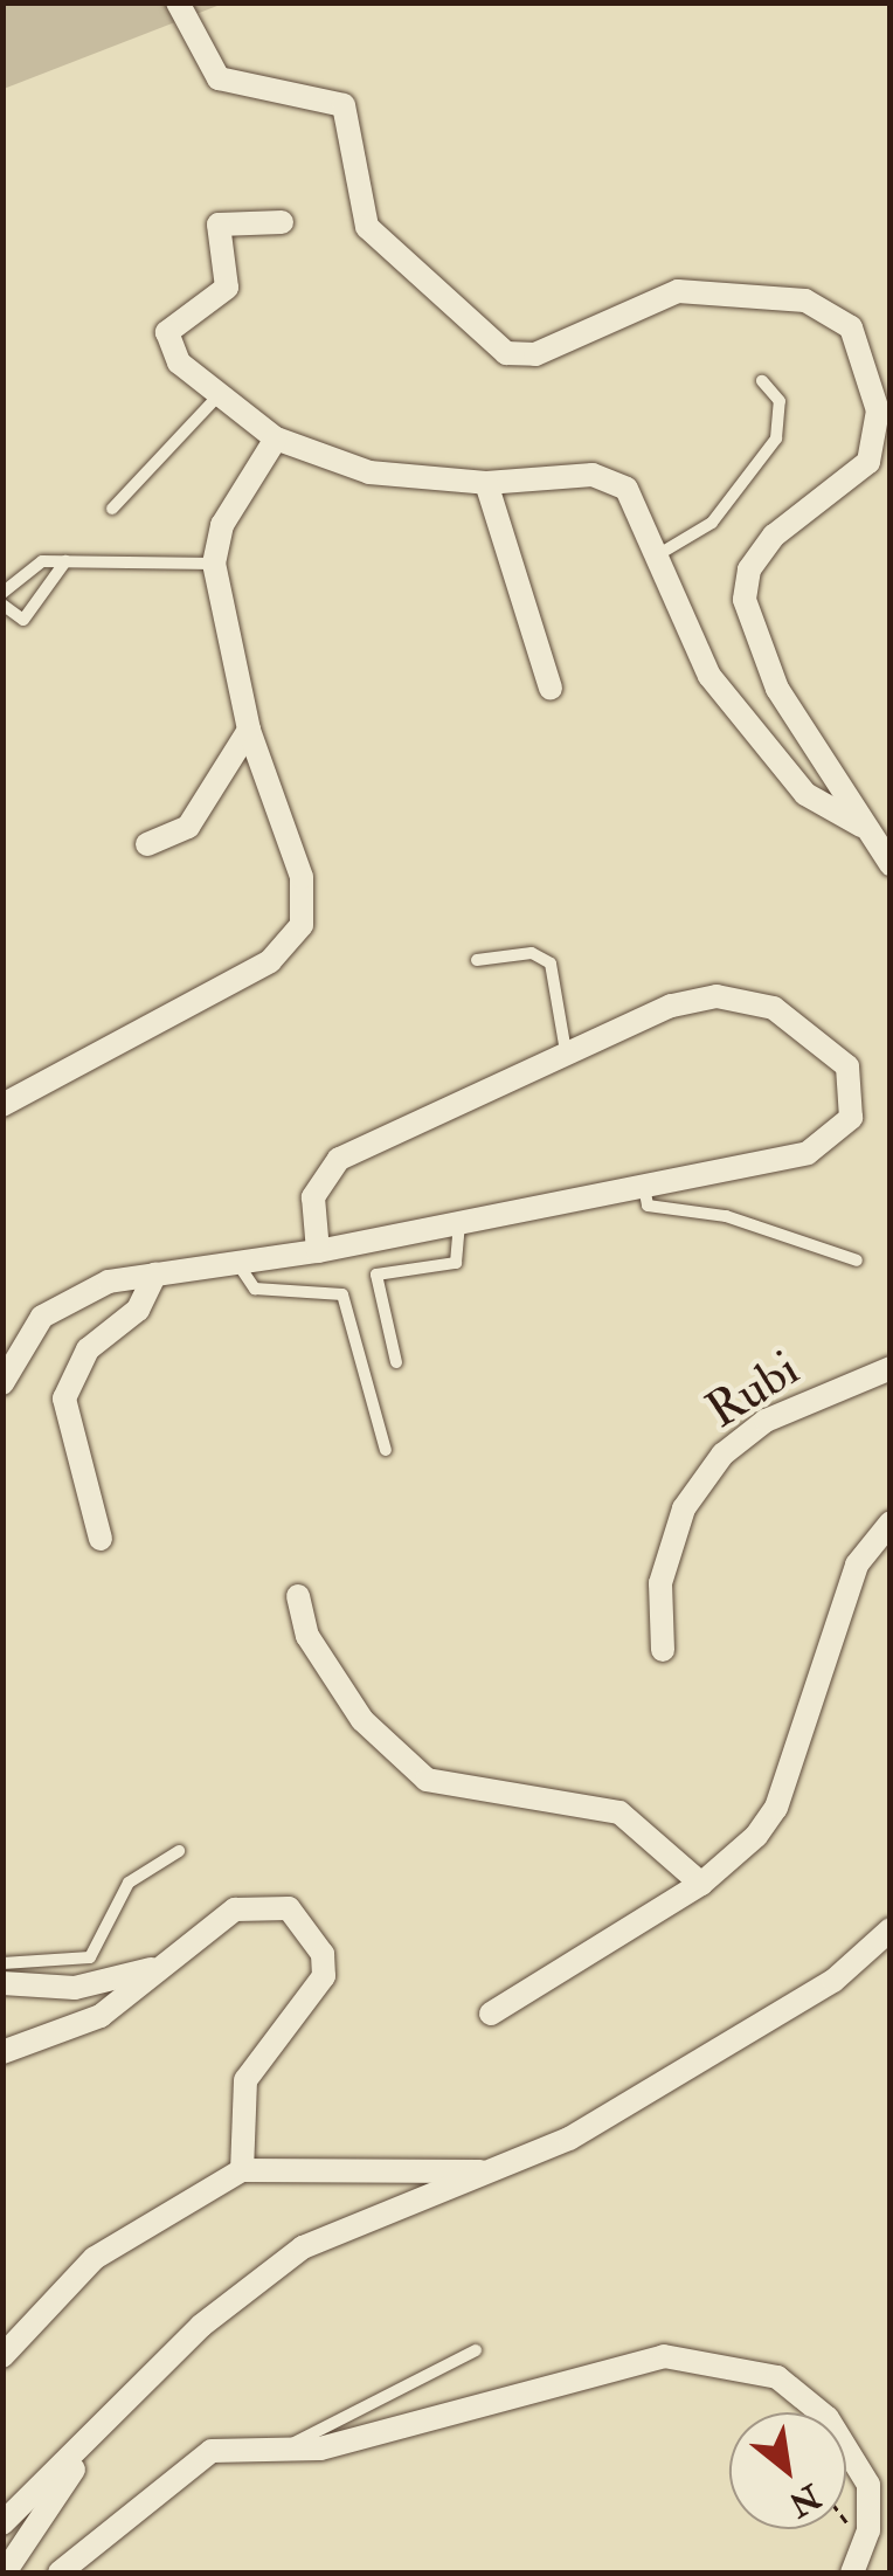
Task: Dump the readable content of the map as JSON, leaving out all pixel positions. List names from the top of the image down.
{
  "streets": {
    "street": ["Rubi"]
  },
  "north": "bottom right"
}
